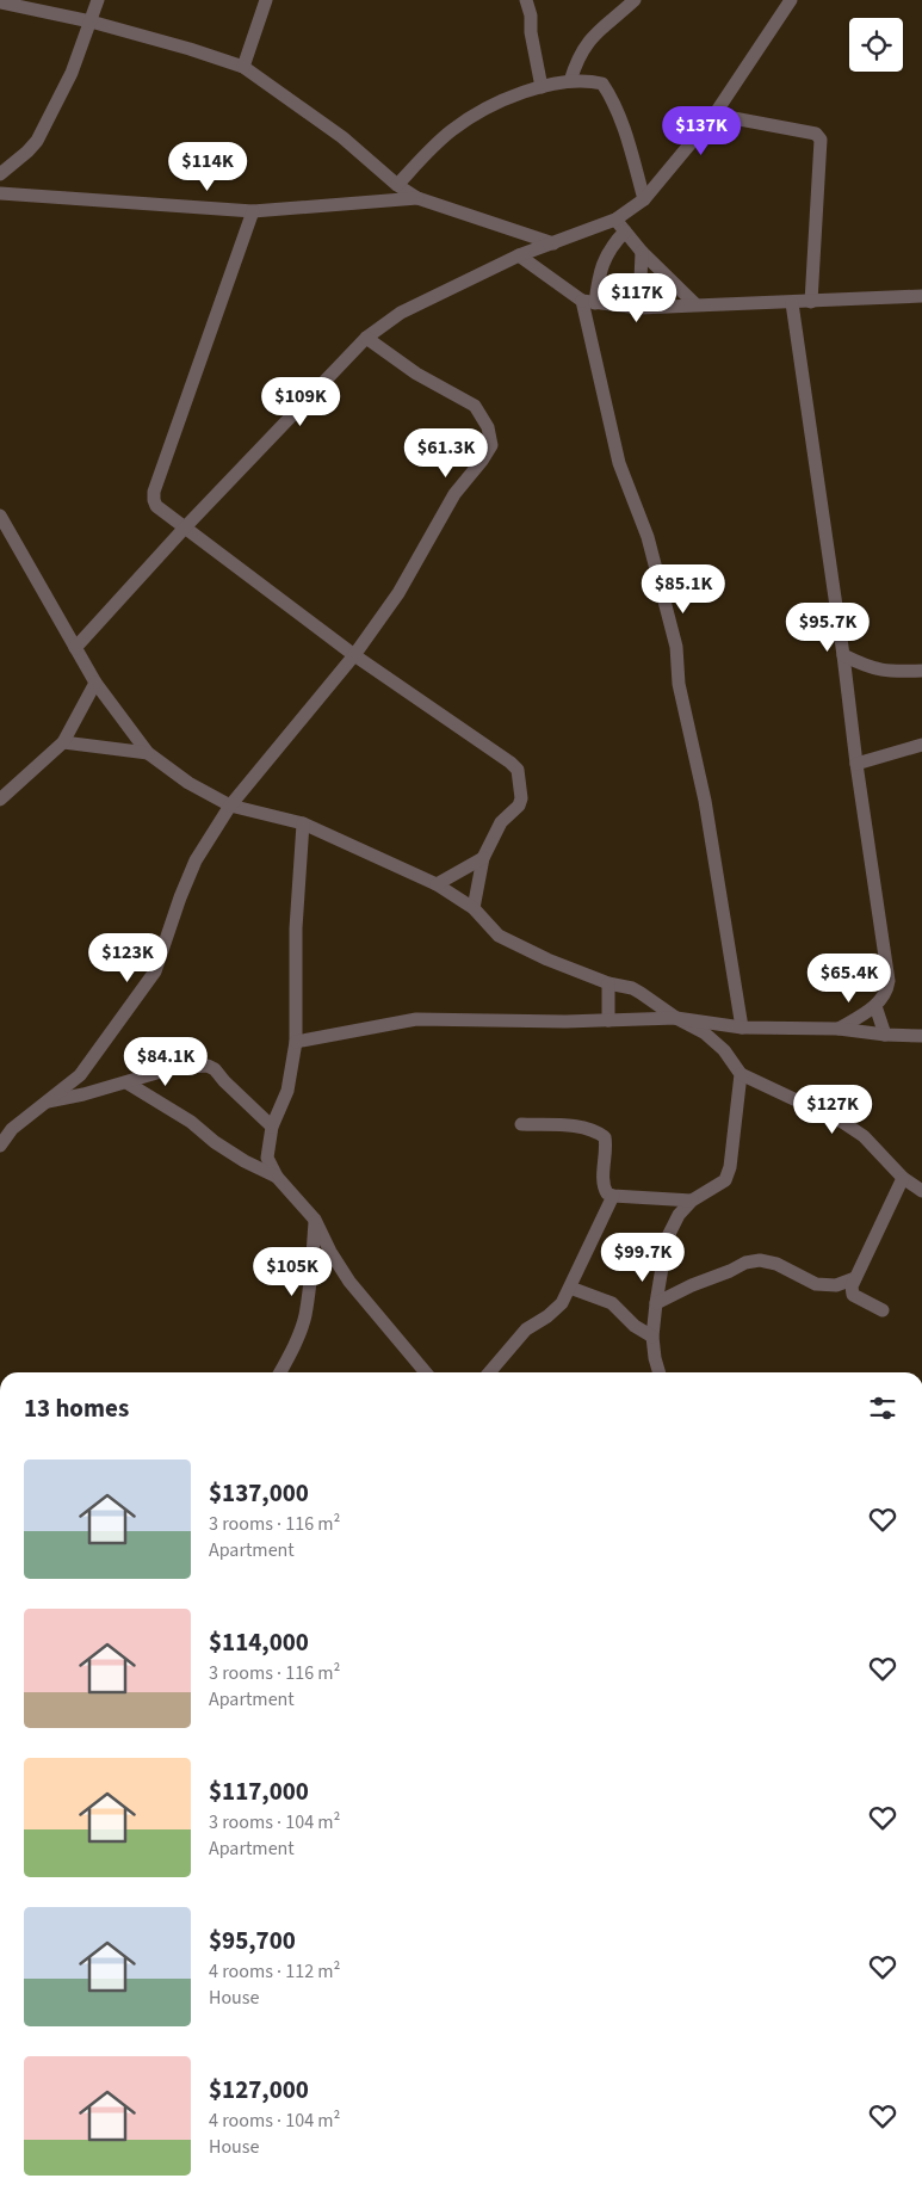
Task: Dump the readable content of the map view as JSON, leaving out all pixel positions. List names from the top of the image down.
{
  "page": {
    "price": [
      "$137K",
      "$114K",
      "$117K",
      "$109K",
      "$61.3K",
      "$85.1K",
      "$95.7K",
      "$123K",
      "$65.4K",
      "$84.1K",
      "$127K",
      "$99.7K",
      "$105K"
    ],
    "heading": "13 homes",
    "list": [
      {
        "name": "$137,000",
        "note": "3 rooms · 116 m² · Apartment"
      },
      {
        "name": "$114,000",
        "note": "3 rooms · 116 m² · Apartment"
      },
      {
        "name": "$117,000",
        "note": "3 rooms · 104 m² · Apartment"
      },
      {
        "name": "$95,700",
        "note": "4 rooms · 112 m² · House"
      },
      {
        "name": "$127,000",
        "note": "4 rooms · 104 m² · House"
      }
    ]
  }
}
